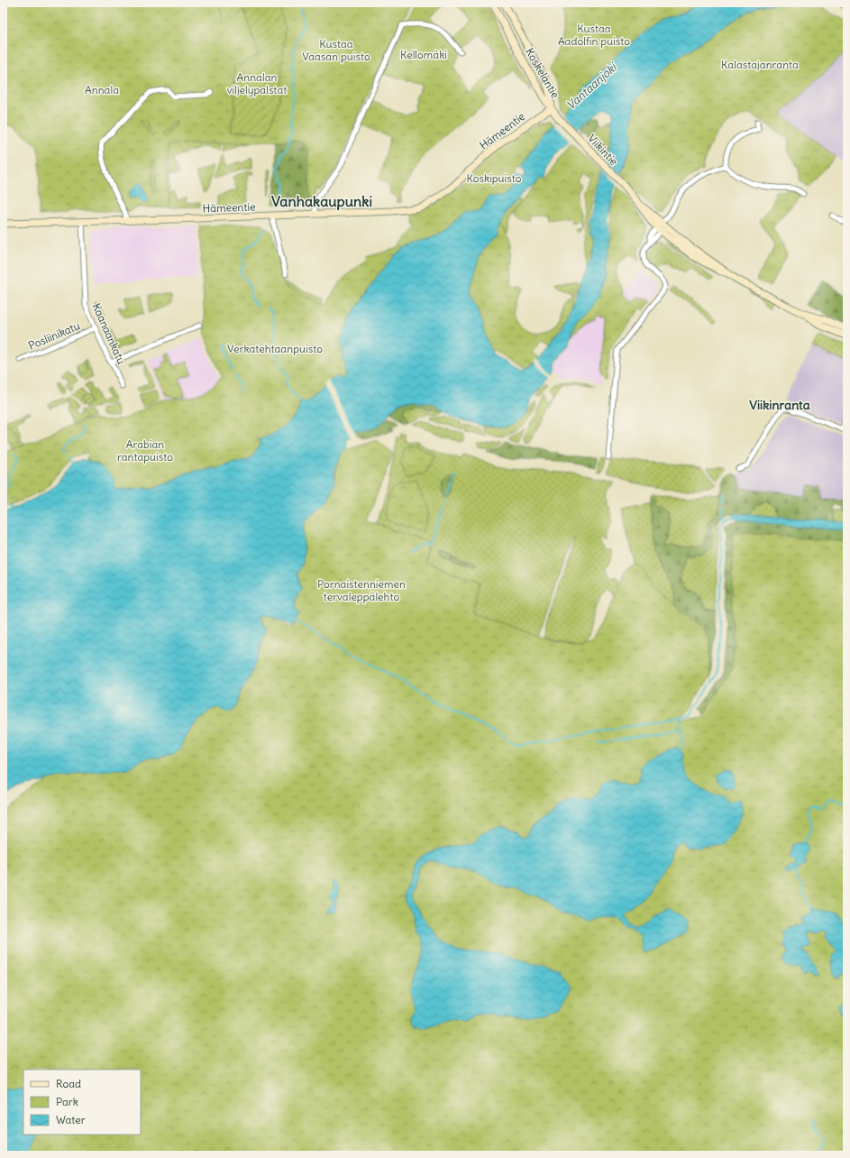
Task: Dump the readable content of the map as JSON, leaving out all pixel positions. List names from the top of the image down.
{
  "streets": {
    "main road": ["Koskelantie", "Hämeentie", "Viikintie"],
    "street": ["Kaanaankatu", "Posliinikatu"]
  },
  "crossings": [
    ["Koskelantie", "Hämeentie"],
    ["Koskelantie", "Viikintie"],
    ["Hämeentie", "Viikintie"],
    ["Hämeentie", "Kaanaankatu"],
    ["Kaanaankatu", "Posliinikatu"]
  ],
  "districts": ["Vanhakaupunki", "Viikinranta"],
  "water": ["Vantaanjoki"],
  "parks": [
    "Kustaa Aadolfin puisto",
    "Kustaa Vaasan puisto",
    "Kellomäki",
    "Kalastajanranta",
    "Annalan viljelypalstat",
    "Annala",
    "Koskipuisto",
    "Verkatehtaanpuisto",
    "Arabian rantapuisto",
    "Pornaistenniemen tervaleppälehto"
  ],
  "legend": ["Road", "Park", "Water"]
}
